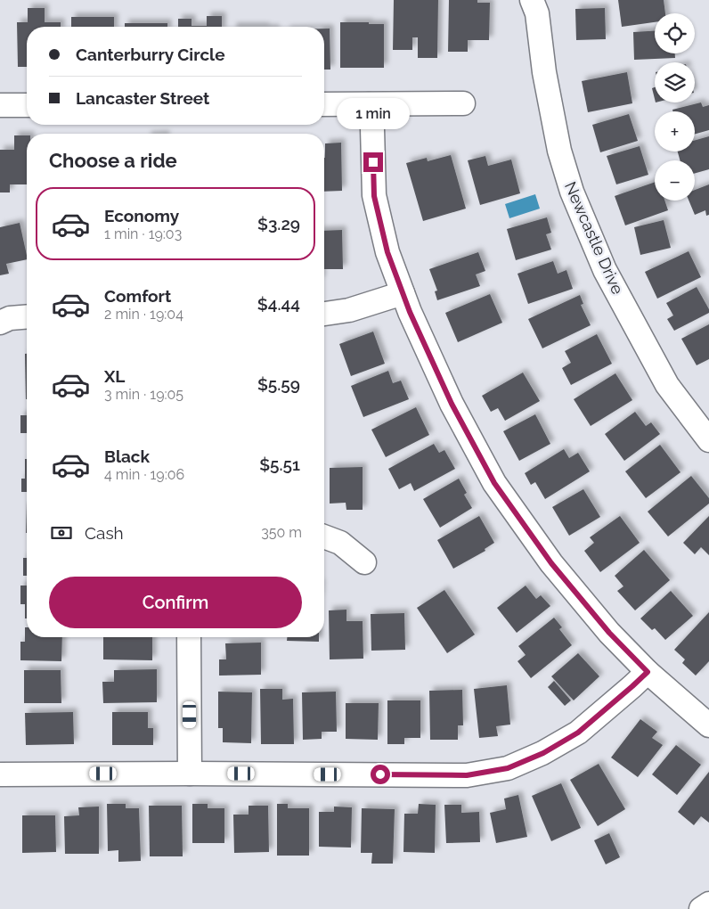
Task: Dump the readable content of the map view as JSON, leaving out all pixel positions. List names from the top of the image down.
{
  "streets": {
    "street": ["Newcastle Drive"]
  },
  "page": {
    "map_buttons": ["+", "−"],
    "banner": ["Canterburry Circle", "Lancaster Street"],
    "bubble": "1 min",
    "heading": "Choose a ride",
    "list": [
      {
        "name": "Economy",
        "note": "1 min · 19:03",
        "value": "$3.29"
      },
      {
        "name": "Comfort",
        "note": "2 min · 19:04",
        "value": "$4.44"
      },
      {
        "name": "XL",
        "note": "3 min · 19:05",
        "value": "$5.59"
      },
      {
        "name": "Black",
        "note": "4 min · 19:06",
        "value": "$5.51"
      }
    ],
    "pay": ["Cash", "350 m"],
    "buttons": "Confirm"
  }
}
